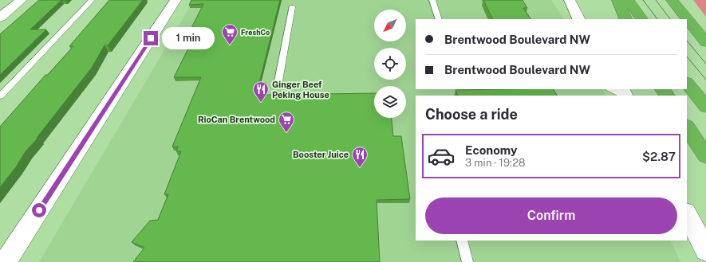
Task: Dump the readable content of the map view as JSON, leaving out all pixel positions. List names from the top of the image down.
{
  "places": {
    "supermarket": ["FreshCo", "RioCan Brentwood"],
    "restaurant": ["Ginger Beef Peking House", "Booster Juice"]
  },
  "north": "bottom left",
  "page": {
    "banner": ["Brentwood Boulevard NW", "Brentwood Boulevard NW"],
    "bubble": "1 min",
    "heading": "Choose a ride",
    "list": [
      {
        "name": "Economy",
        "note": "3 min · 19:28",
        "value": "$2.87"
      }
    ],
    "buttons": "Confirm"
  }
}
